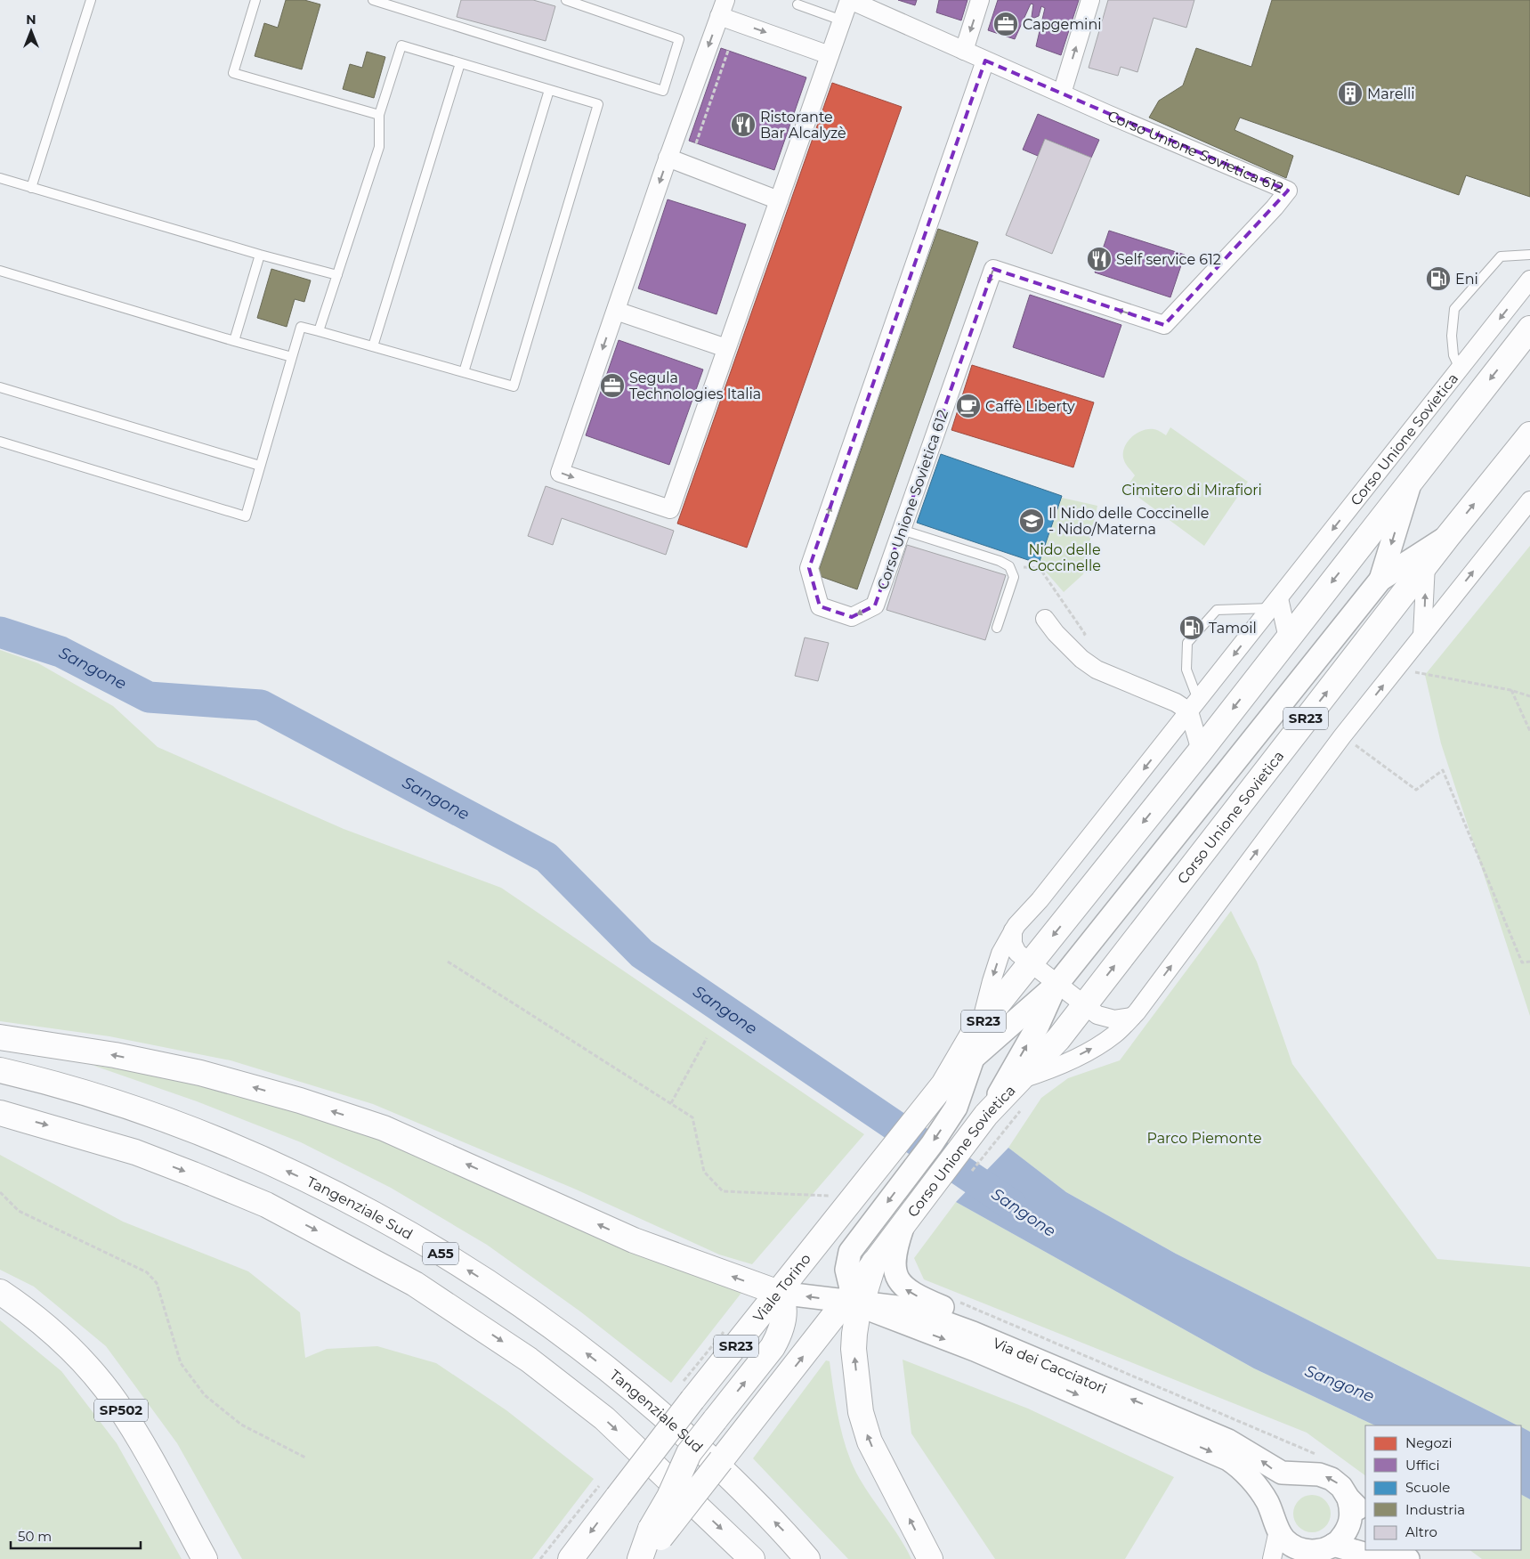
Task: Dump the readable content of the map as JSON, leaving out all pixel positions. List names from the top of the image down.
{
  "streets": {
    "main road": [
      "Corso Unione Sovietica",
      "SR23",
      "Tangenziale Sud",
      "A55",
      "Viale Torino",
      "SP502"
    ],
    "street": ["Corso Unione Sovietica 612", "Via dei Cacciatori"]
  },
  "crossings": [
    ["Corso Unione Sovietica", "SR23"],
    ["Corso Unione Sovietica", "Viale Torino"],
    ["SR23", "Via dei Cacciatori"],
    ["Viale Torino", "Via dei Cacciatori"]
  ],
  "water": ["Sangone"],
  "parks": ["Cimitero di Mirafiori", "Nido delle Coccinelle", "Parco Piemonte"],
  "places": {
    "office": ["Capgemini", "Segula Technologies Italia"],
    "building": ["Marelli"],
    "restaurant": ["Ristorante Bar Alcalyzè", "Self service 612"],
    "fuel station": ["Eni", "Tamoil"],
    "cafe": ["Caffè Liberty"],
    "school or university": ["Il Nido delle Coccinelle - Nido/Materna"]
  },
  "legend": [
    "Negozi",
    "Uffici",
    "Scuole",
    "Industria",
    "Altro"
  ],
  "scale_bar": "50 m",
  "north": "top"
}
